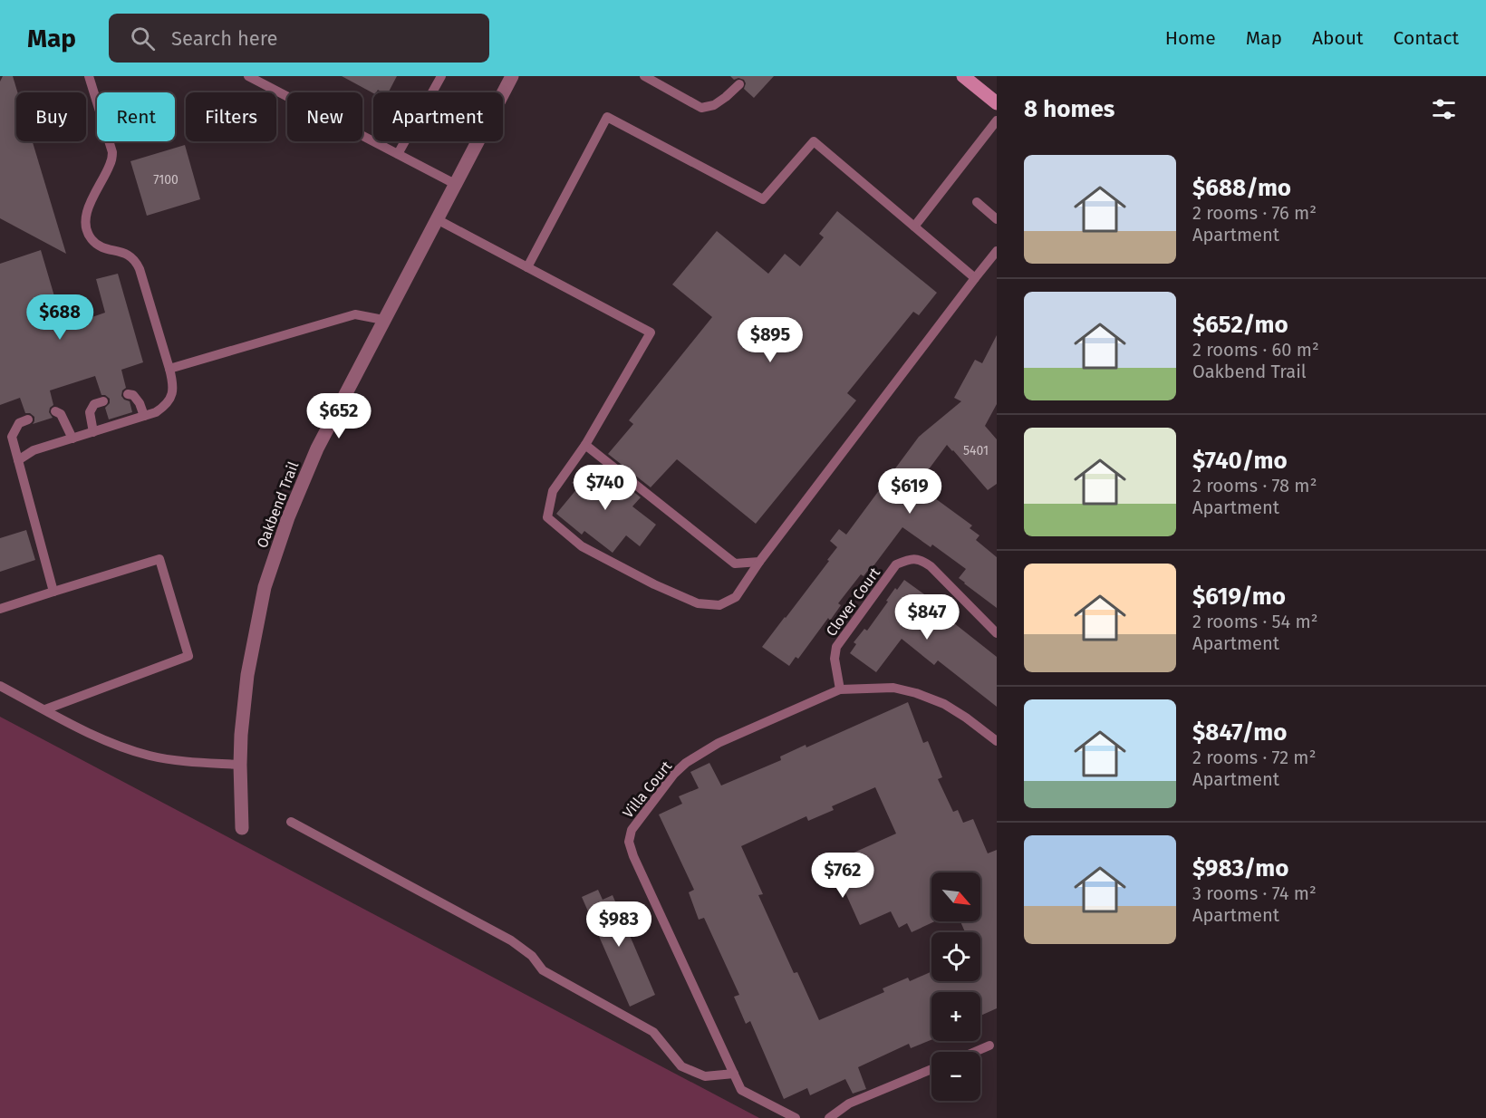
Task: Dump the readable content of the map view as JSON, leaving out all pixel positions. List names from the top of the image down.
{
  "streets": {
    "street": ["Oakbend Trail"],
    "lane": ["Clover Court", "Villa Court"]
  },
  "crossings": [
    ["Clover Court", "Villa Court"]
  ],
  "house_numbers": ["7100", "5401"],
  "north": "bottom right",
  "page": {
    "header": "Map",
    "search": "Search here",
    "nav": [
      "Home",
      "Map",
      "About",
      "Contact"
    ],
    "heading": "8 homes",
    "chip": [
      "Buy",
      "Rent",
      "Filters",
      "New",
      "Apartment"
    ],
    "list": [
      {
        "name": "$688/mo",
        "note": "2 rooms · 76 m² · Apartment"
      },
      {
        "name": "$652/mo",
        "note": "2 rooms · 60 m² · Oakbend Trail"
      },
      {
        "name": "$740/mo",
        "note": "2 rooms · 78 m² · Apartment"
      },
      {
        "name": "$619/mo",
        "note": "2 rooms · 54 m² · Apartment"
      },
      {
        "name": "$847/mo",
        "note": "2 rooms · 72 m² · Apartment"
      },
      {
        "name": "$983/mo",
        "note": "3 rooms · 74 m² · Apartment"
      }
    ],
    "price": [
      "$688",
      "$895",
      "$652",
      "$740",
      "$619",
      "$847",
      "$762",
      "$983"
    ],
    "map_buttons": ["+", "−"]
  }
}
